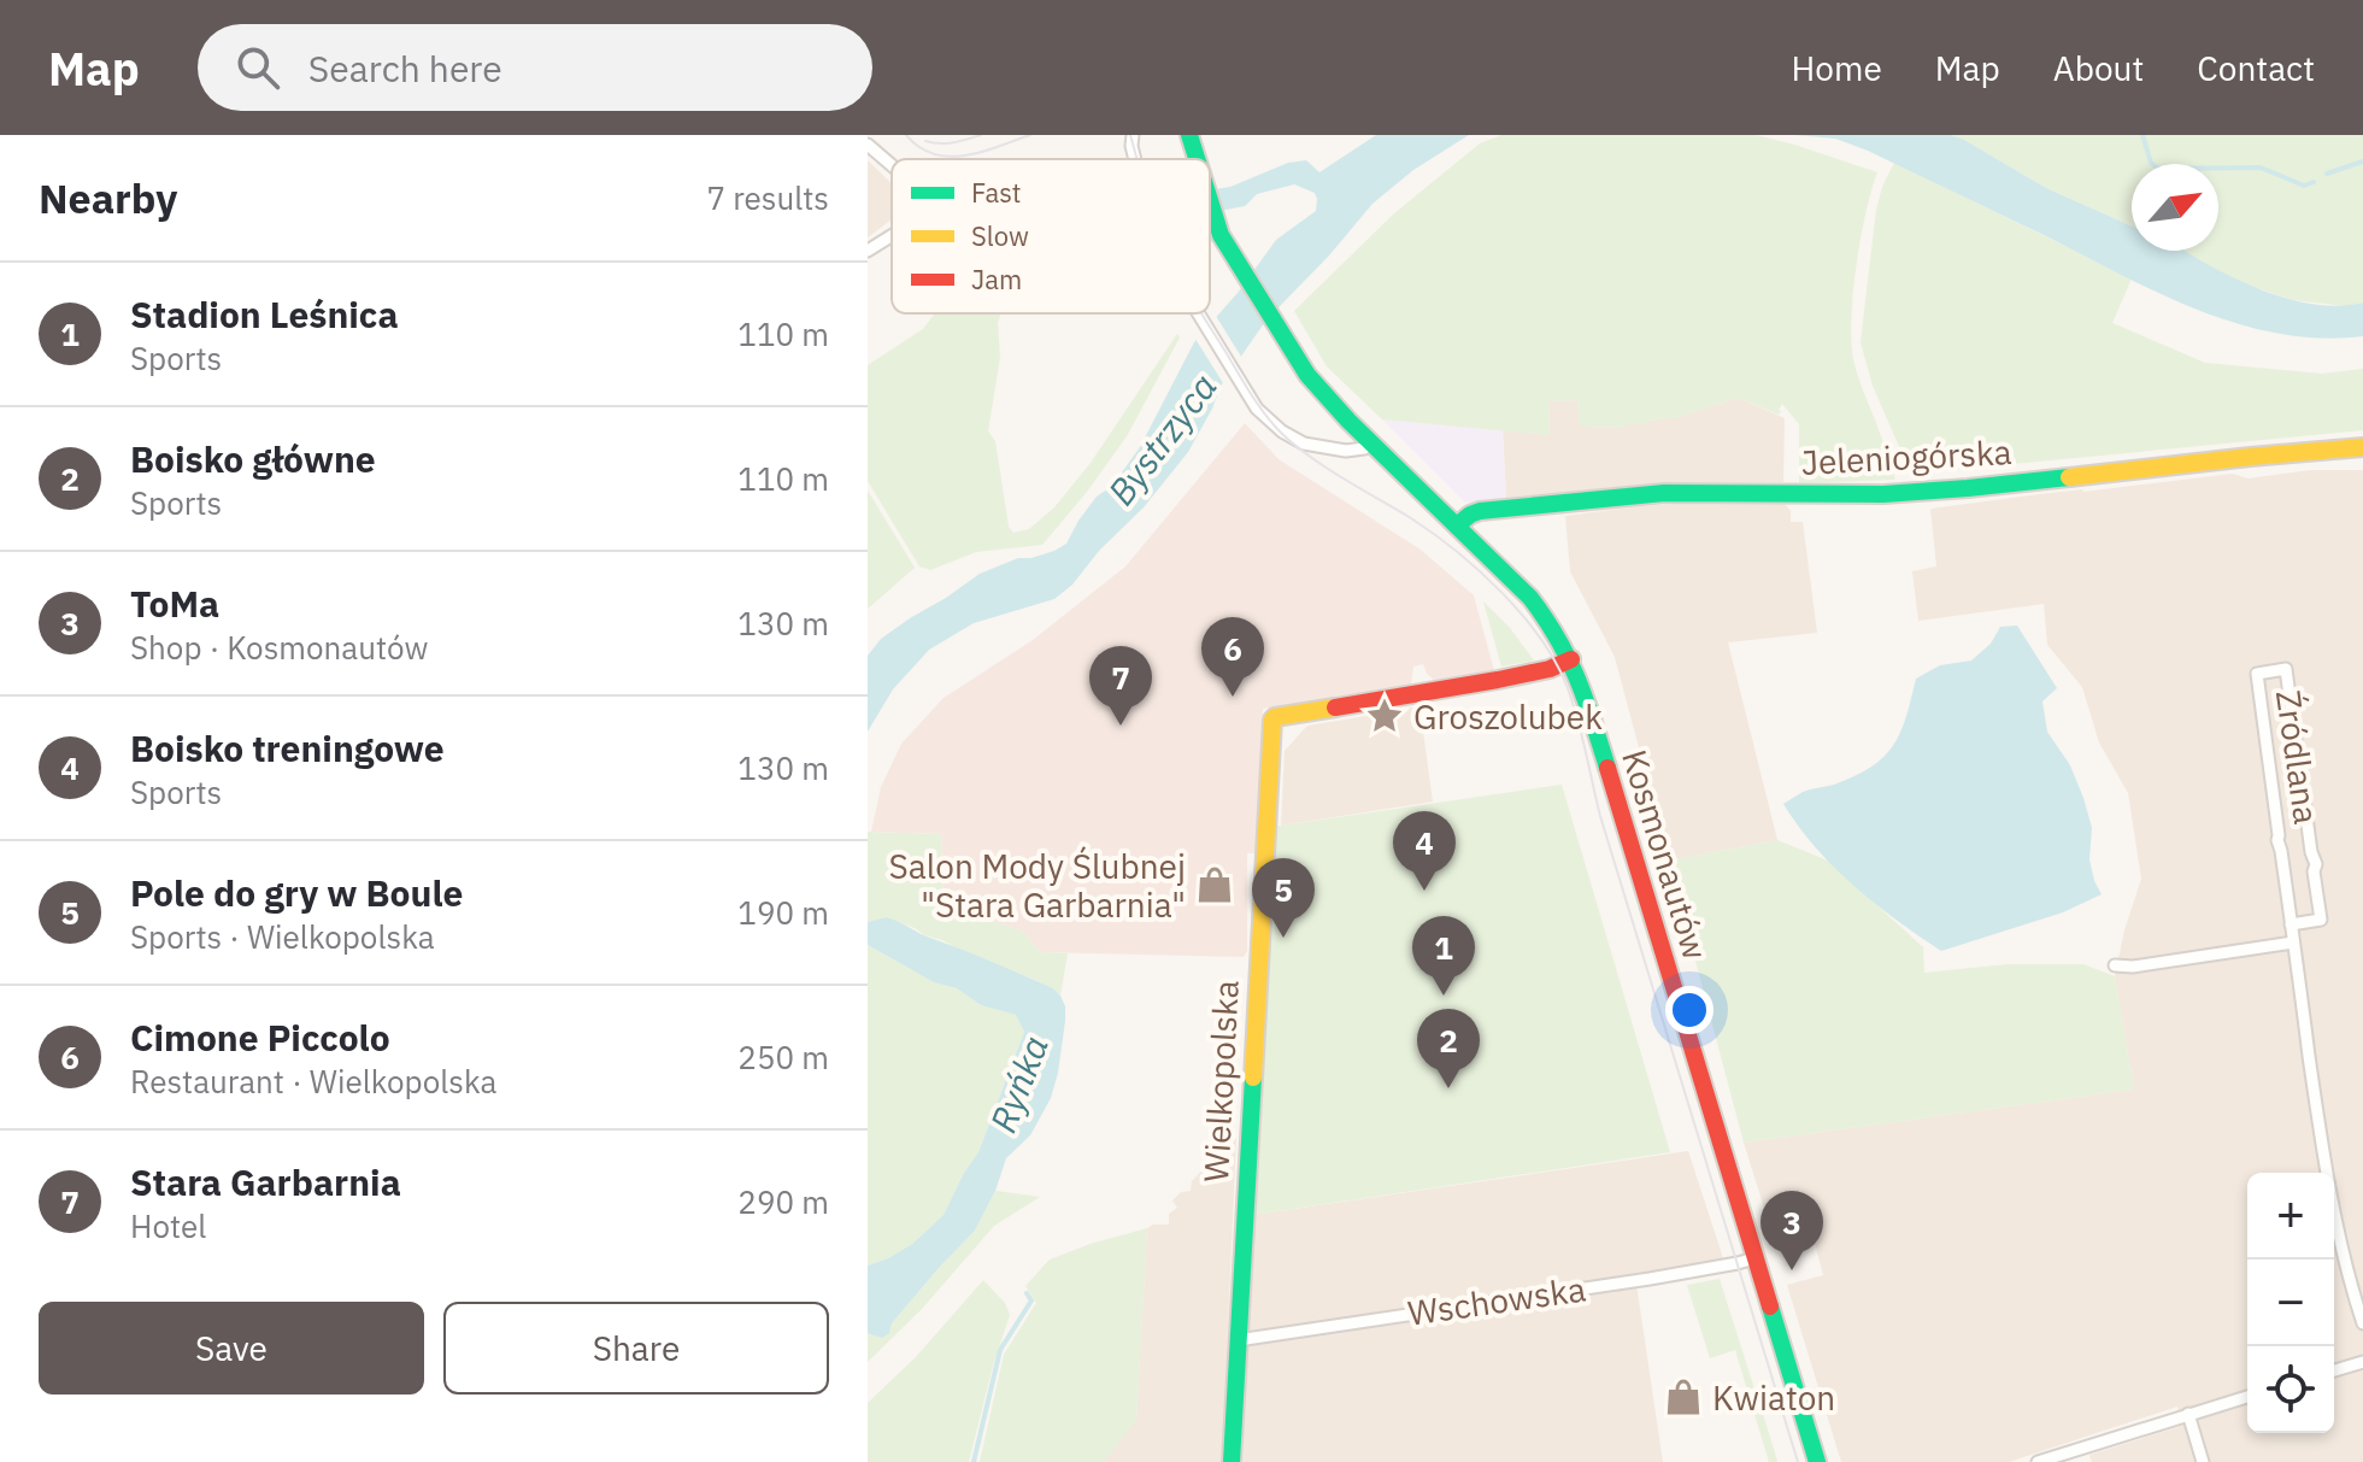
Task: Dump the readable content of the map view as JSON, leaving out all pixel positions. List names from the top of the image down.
{
  "streets": {
    "street": [
      "Jeleniogórska",
      "Źródlana",
      "Kosmonautów",
      "Wielkopolska",
      "Wschowska"
    ]
  },
  "crossings": [
    ["Jeleniogórska", "Kosmonautów"],
    ["Kosmonautów", "Wielkopolska"],
    ["Kosmonautów", "Wschowska"],
    ["Wielkopolska", "Wschowska"]
  ],
  "water": ["Bystrzyca", "Ryńka"],
  "places": {
    "place": ["Groszolubek"],
    "shop": ["Salon Mody Ślubnej \"Stara Garbarnia\"", "Kwiaton"]
  },
  "legend": ["Fast", "Slow", "Jam"],
  "north": "top right",
  "page": {
    "header": "Map",
    "search": "Search here",
    "nav": [
      "Home",
      "Map",
      "About",
      "Contact"
    ],
    "heading": ["Nearby", "7 results"],
    "list": [
      {
        "mark": "1",
        "name": "Stadion Leśnica",
        "note": "Sports",
        "value": "110 m"
      },
      {
        "mark": "2",
        "name": "Boisko główne",
        "note": "Sports",
        "value": "110 m"
      },
      {
        "mark": "3",
        "name": "ToMa",
        "note": "Shop · Kosmonautów",
        "value": "130 m"
      },
      {
        "mark": "4",
        "name": "Boisko treningowe",
        "note": "Sports",
        "value": "130 m"
      },
      {
        "mark": "5",
        "name": "Pole do gry w Boule",
        "note": "Sports · Wielkopolska",
        "value": "190 m"
      },
      {
        "mark": "6",
        "name": "Cimone Piccolo",
        "note": "Restaurant · Wielkopolska",
        "value": "250 m"
      },
      {
        "mark": "7",
        "name": "Stara Garbarnia",
        "note": "Hotel",
        "value": "290 m"
      }
    ],
    "pins": [
      "6",
      "7",
      "4",
      "5",
      "1",
      "2",
      "3"
    ],
    "map_buttons": ["+", "−"],
    "buttons": ["Save", "Share"]
  }
}
